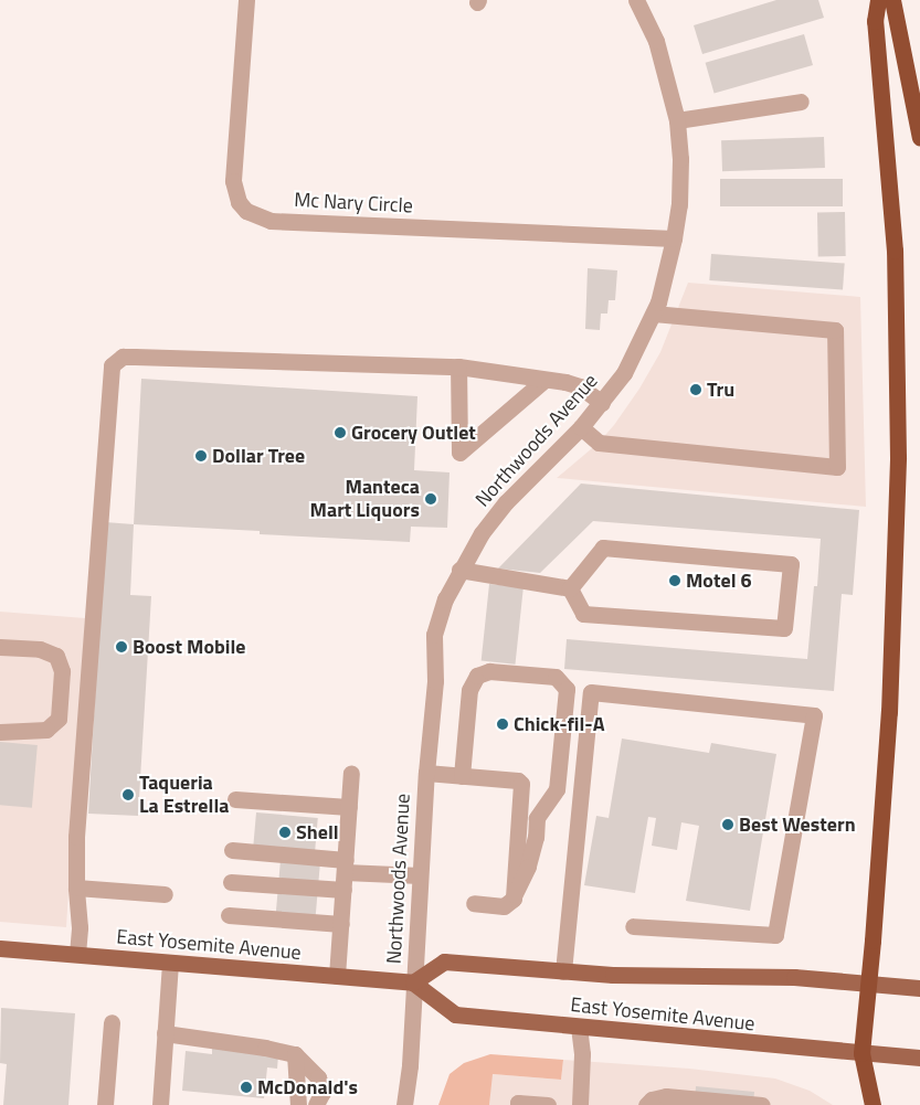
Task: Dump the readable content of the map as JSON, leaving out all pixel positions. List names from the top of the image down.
{
  "streets": {
    "main road": ["East Yosemite Avenue"],
    "street": ["Mc Nary Circle", "Northwoods Avenue"]
  },
  "crossings": [
    ["Mc Nary Circle", "Northwoods Avenue"],
    ["Northwoods Avenue", "East Yosemite Avenue"]
  ],
  "places": [
    "Tru",
    "Grocery Outlet",
    "Dollar Tree",
    "Manteca Mart Liquors",
    "Motel 6",
    "Boost Mobile",
    "Chick-fil-A",
    "Taqueria La Estrella",
    "Best Western",
    "Shell",
    "McDonald's"
  ]
}
